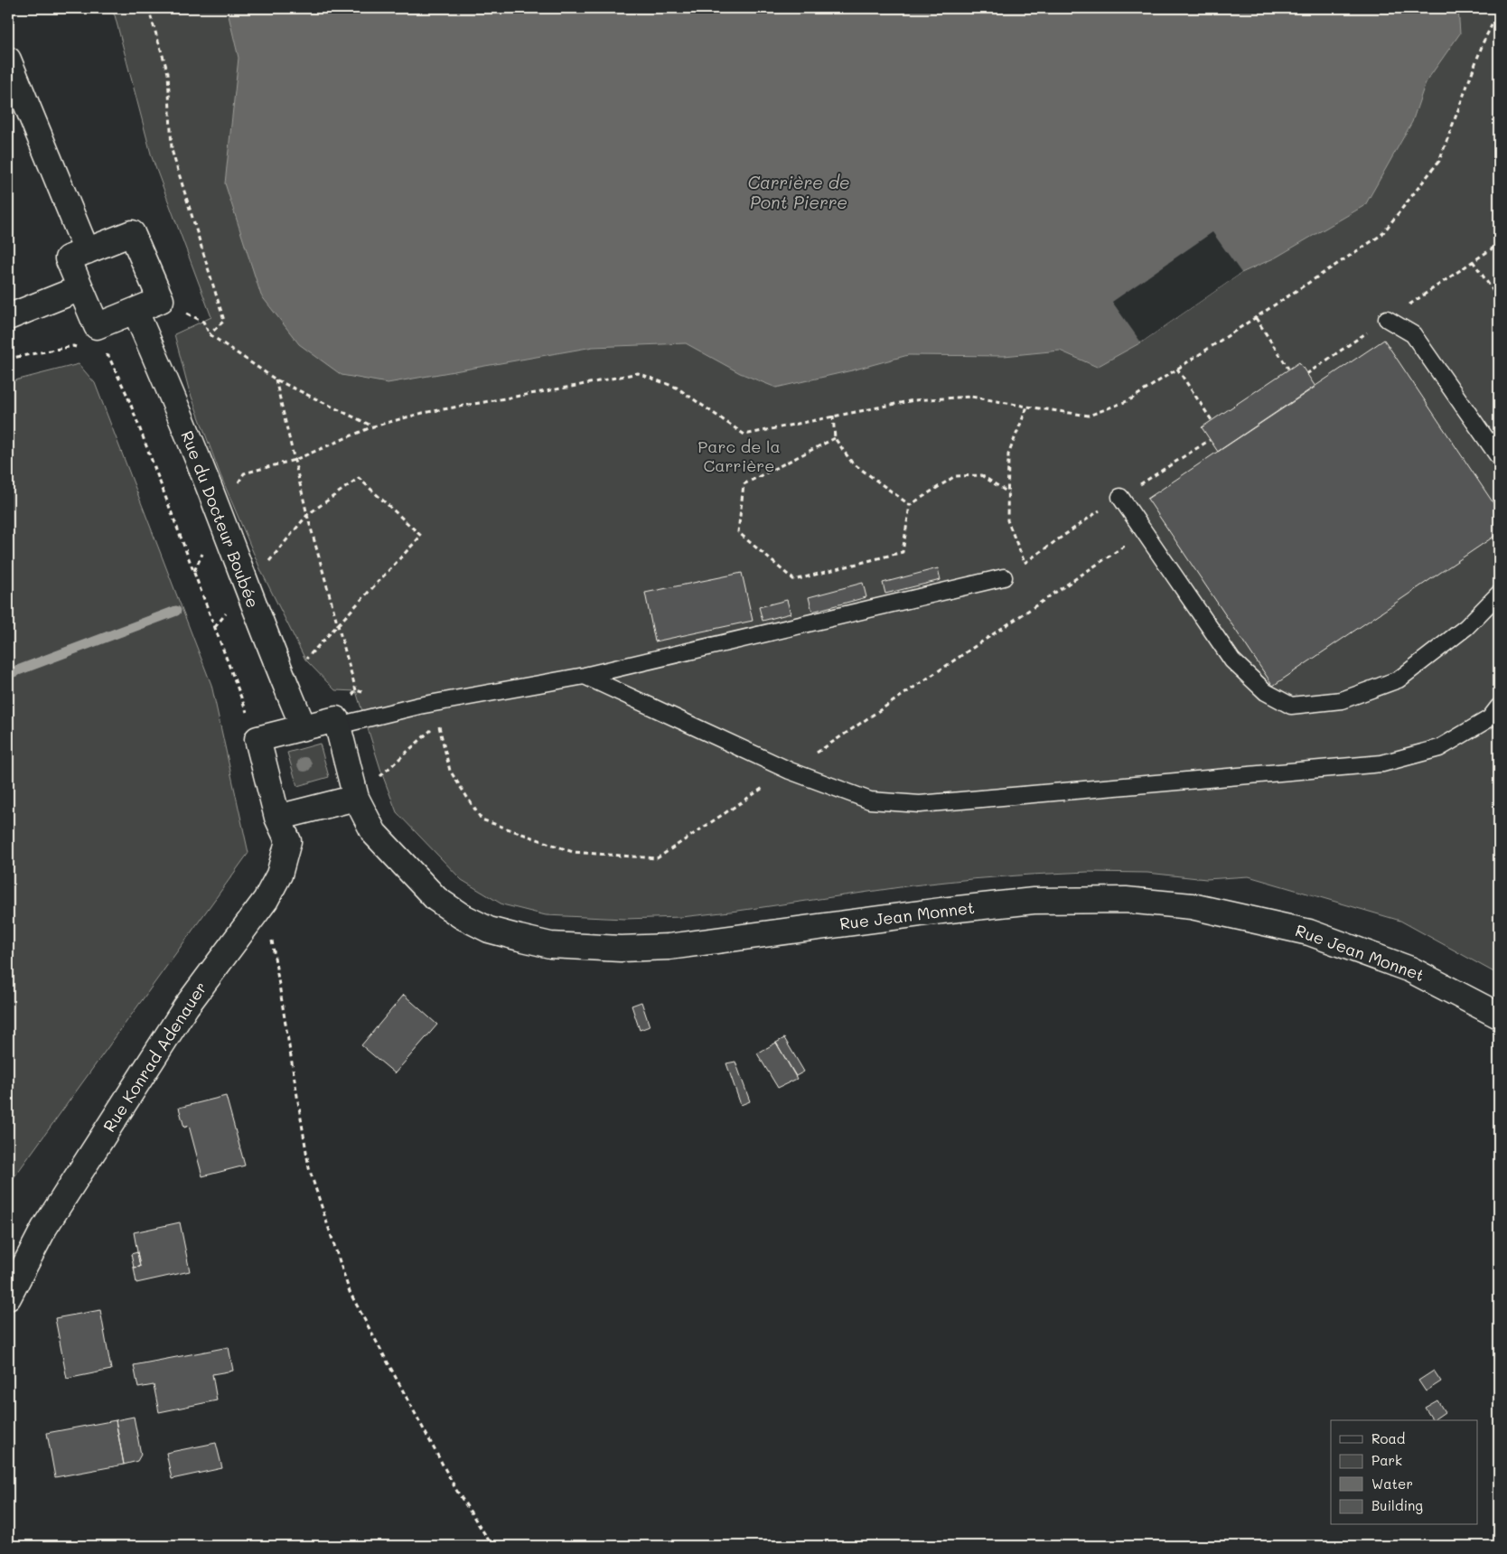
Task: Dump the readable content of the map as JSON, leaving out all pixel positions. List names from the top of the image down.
{
  "streets": {
    "street": ["Rue du Docteur Boubée", "Rue Jean Monnet", "Rue Konrad Adenauer"]
  },
  "water": ["Carrière de Pont Pierre"],
  "parks": ["Parc de la Carrière"],
  "legend": [
    "Road",
    "Park",
    "Water",
    "Building"
  ]
}
